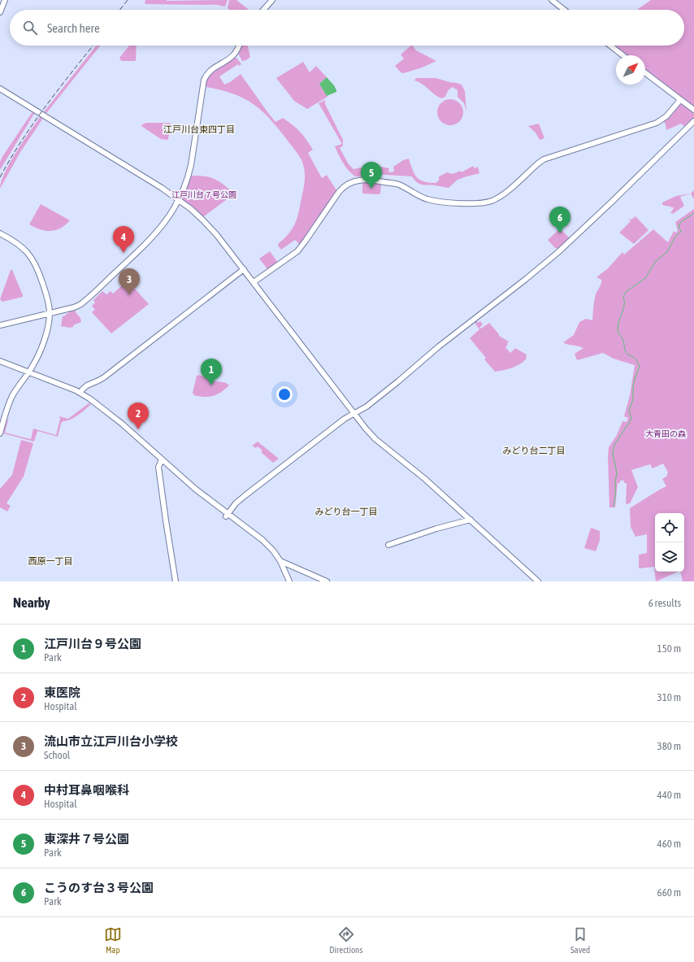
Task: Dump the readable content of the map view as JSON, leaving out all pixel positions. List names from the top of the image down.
{
  "districts": [
    "江戸川台東四丁目",
    "みどり台二丁目",
    "みどり台一丁目",
    "西原一丁目"
  ],
  "parks": ["江戸川台７号公園", "大青田の森"],
  "north": "top right",
  "page": {
    "search": "Search here",
    "pins": [
      "5",
      "6",
      "4",
      "3",
      "1",
      "2"
    ],
    "heading": ["Nearby", "6 results"],
    "list": [
      {
        "mark": "1",
        "name": "江戸川台９号公園",
        "note": "Park",
        "value": "150 m"
      },
      {
        "mark": "2",
        "name": "東医院",
        "note": "Hospital",
        "value": "310 m"
      },
      {
        "mark": "3",
        "name": "流山市立江戸川台小学校",
        "note": "School",
        "value": "380 m"
      },
      {
        "mark": "4",
        "name": "中村耳鼻咽喉科",
        "note": "Hospital",
        "value": "440 m"
      },
      {
        "mark": "5",
        "name": "東深井７号公園",
        "note": "Park",
        "value": "460 m"
      },
      {
        "mark": "6",
        "name": "こうのす台３号公園",
        "note": "Park",
        "value": "660 m"
      }
    ],
    "nav": ["Map", "Directions", "Saved"]
  }
}
